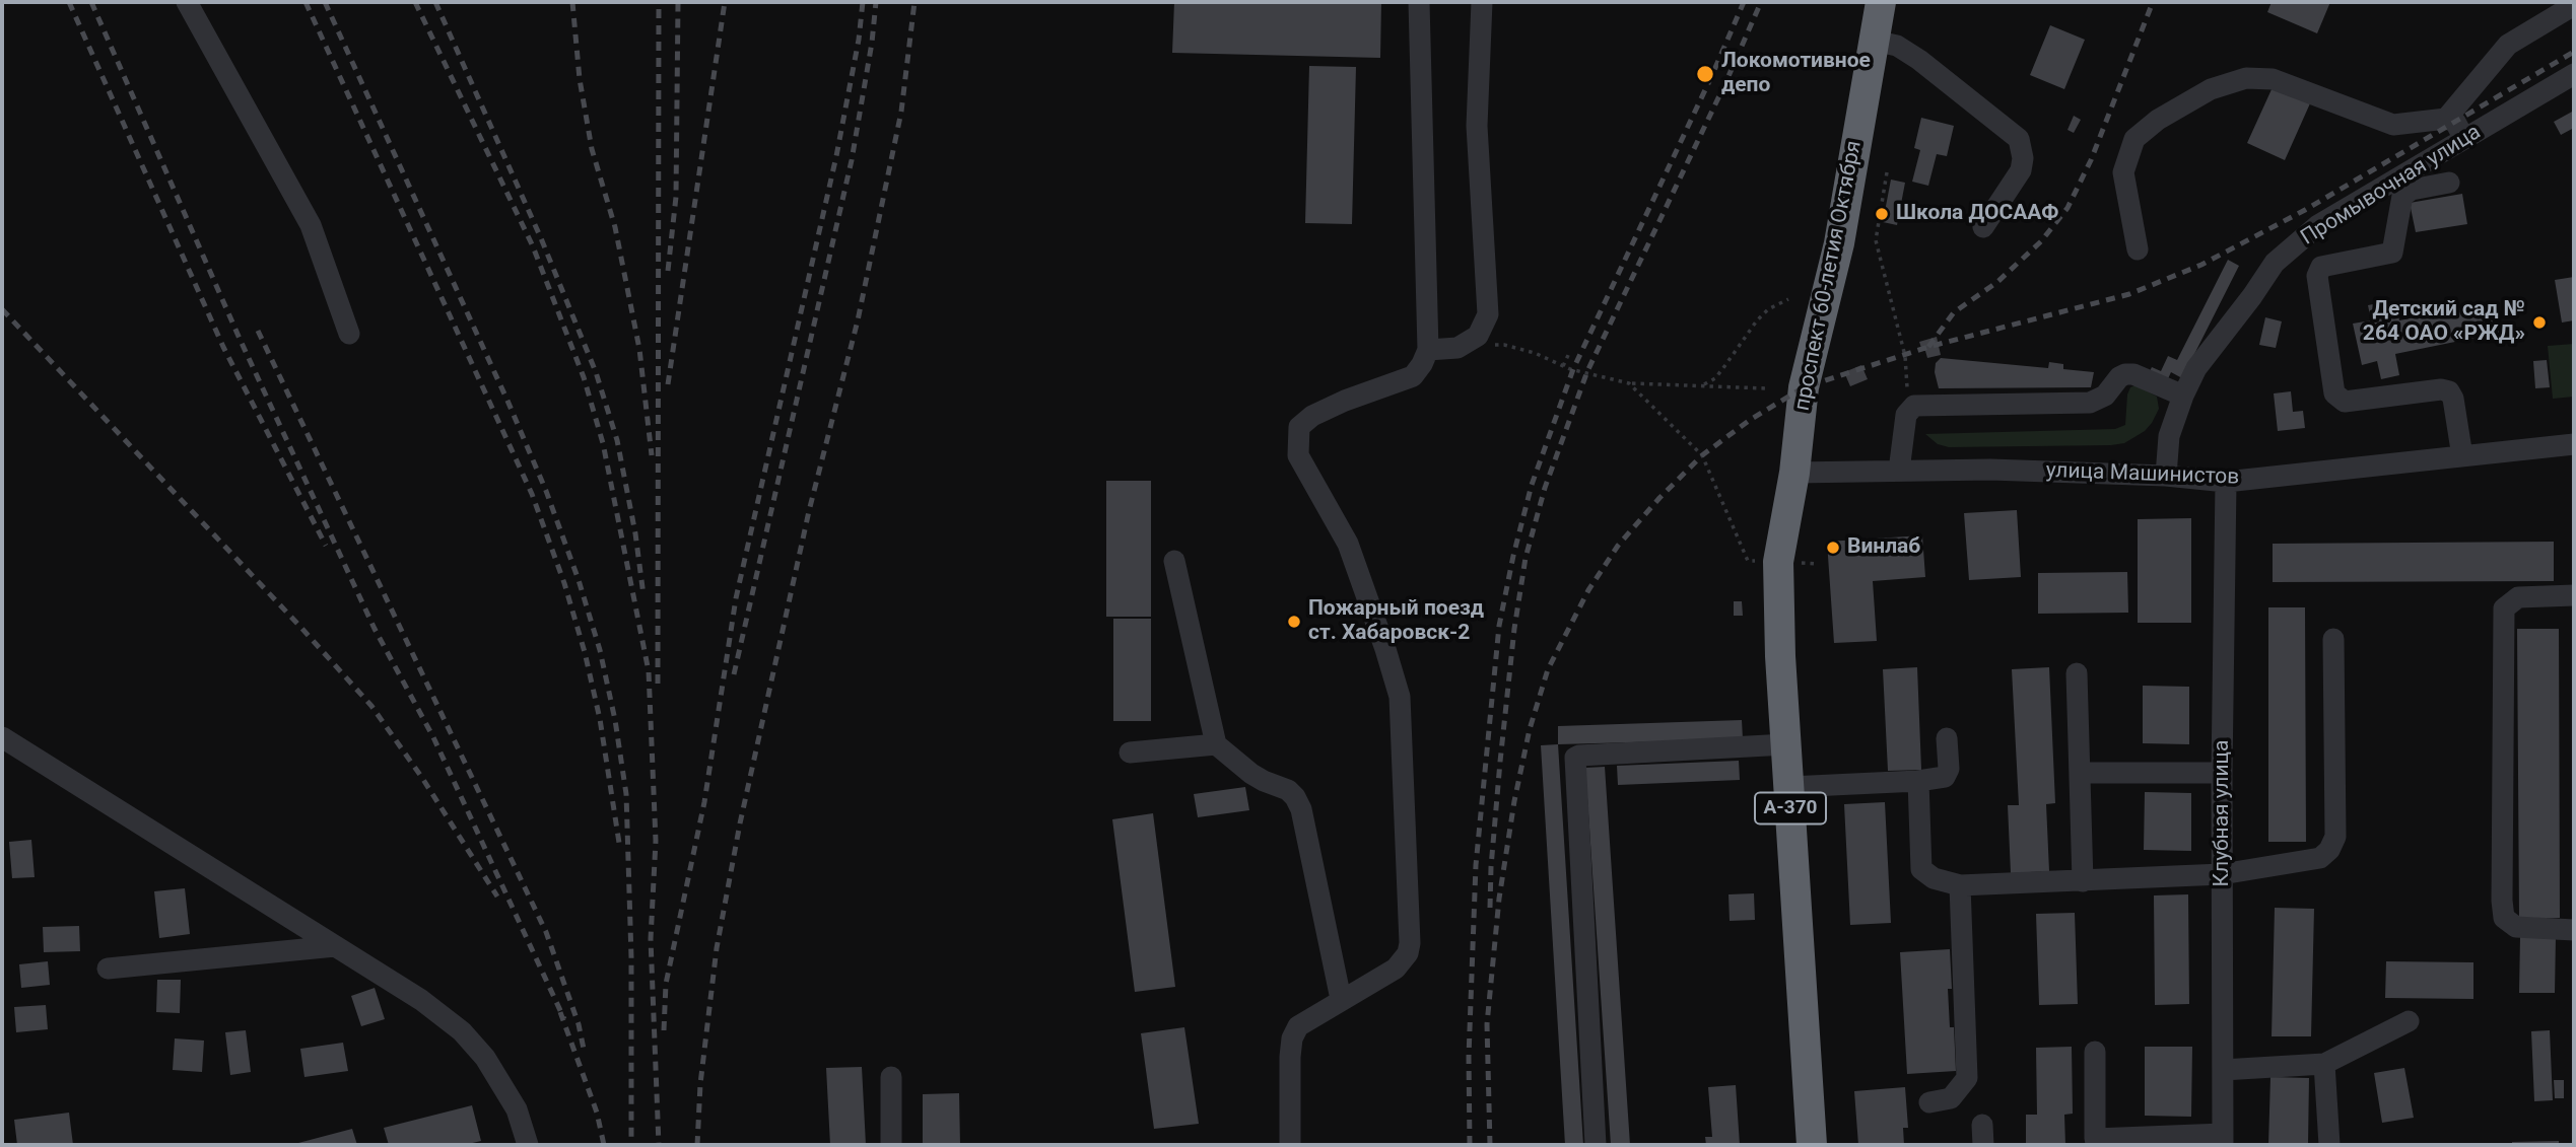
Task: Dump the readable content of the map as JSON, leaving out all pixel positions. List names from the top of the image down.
{
  "streets": {
    "highway": ["проспект 60-летия Октября", "А-370"],
    "street": ["Промывочная улица", "улица Машинистов", "Клубная улица"]
  },
  "crossings": [
    ["Промывочная улица", "улица Машинистов"],
    ["проспект 60-летия Октября", "улица Машинистов"],
    ["улица Машинистов", "Клубная улица"]
  ],
  "places": [
    "Локомотивное депо",
    "Школа ДОСААФ",
    "Детский сад № 264 ОАО «РЖД»",
    "Винлаб",
    "Пожарный поезд ст. Хабаровск-2"
  ]
}
